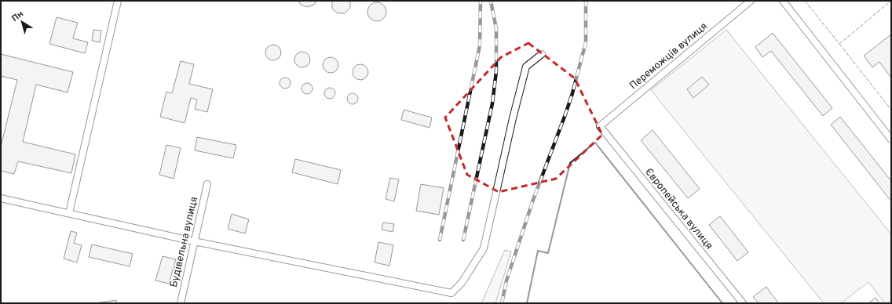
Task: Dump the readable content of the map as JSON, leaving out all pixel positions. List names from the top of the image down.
{
  "streets": {
    "street": ["Переможців вулиця", "Європейська вулиця", "Будівельна вулиця"]
  },
  "crossings": [
    ["Переможців вулиця", "Європейська вулиця"]
  ],
  "north": "top left"
}
